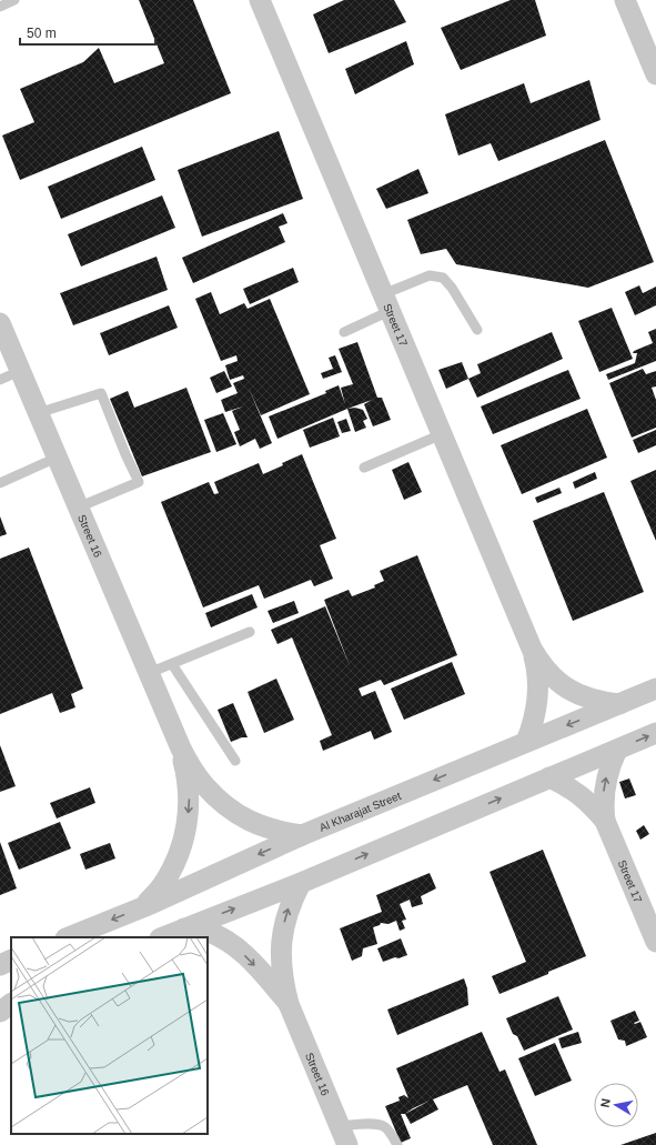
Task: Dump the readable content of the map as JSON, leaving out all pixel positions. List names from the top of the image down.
{
  "streets": {
    "street": ["Street 17", "Street 16", "Al Kharajat Street"]
  },
  "crossings": [
    ["Street 17", "Al Kharajat Street"],
    ["Street 16", "Al Kharajat Street"]
  ],
  "scale_bar": "50 m",
  "north": "left"
}
